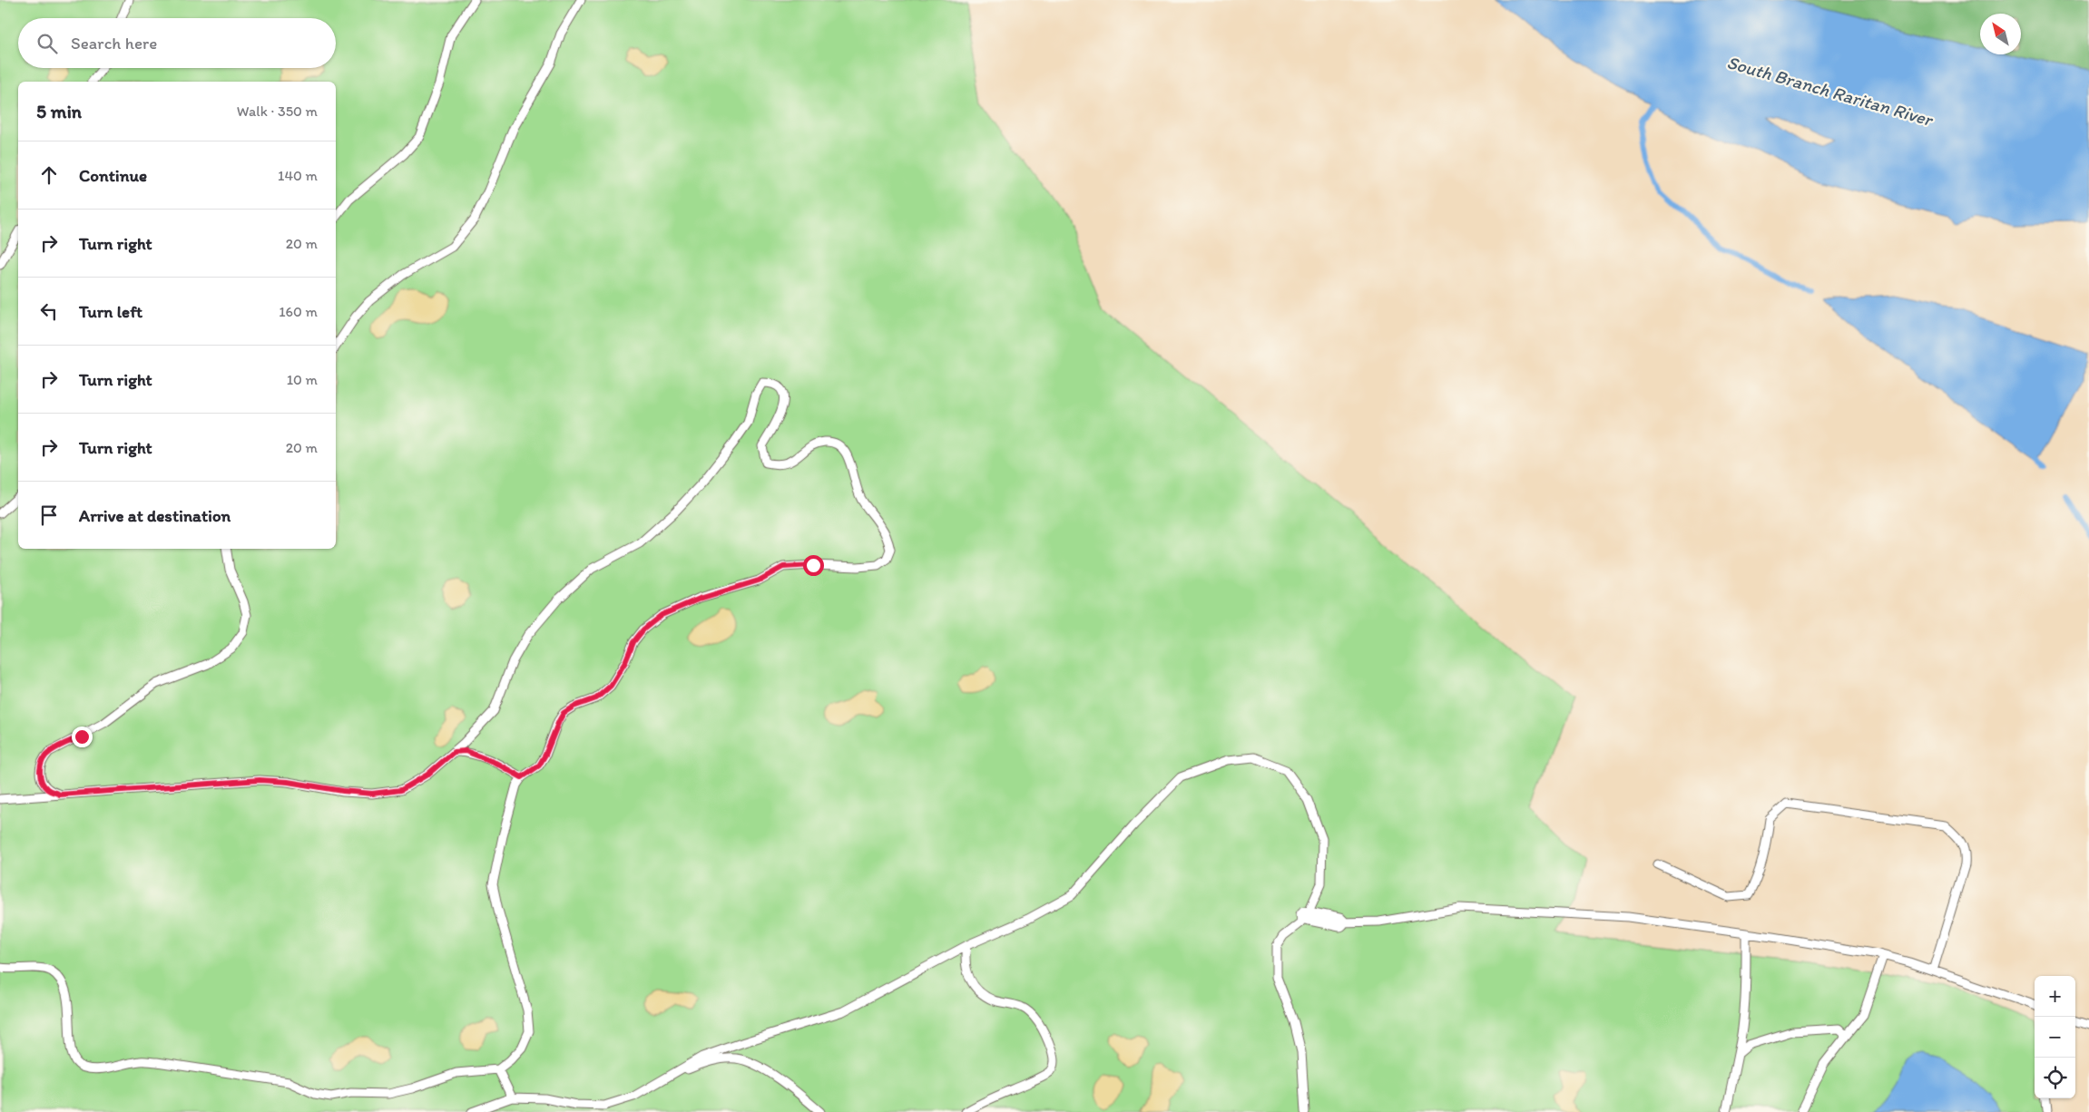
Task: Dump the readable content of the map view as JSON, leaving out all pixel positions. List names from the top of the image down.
{
  "water": ["South Branch Raritan River"],
  "north": "top left",
  "page": {
    "search": "Search here",
    "heading": ["5 min", "Walk · 350 m"],
    "list": [
      ["Continue", "140 m"],
      ["Turn right", "20 m"],
      ["Turn left", "160 m"],
      ["Turn right", "10 m"],
      ["Turn right", "20 m"],
      "Arrive at destination"
    ],
    "map_buttons": ["+", "−"]
  }
}
